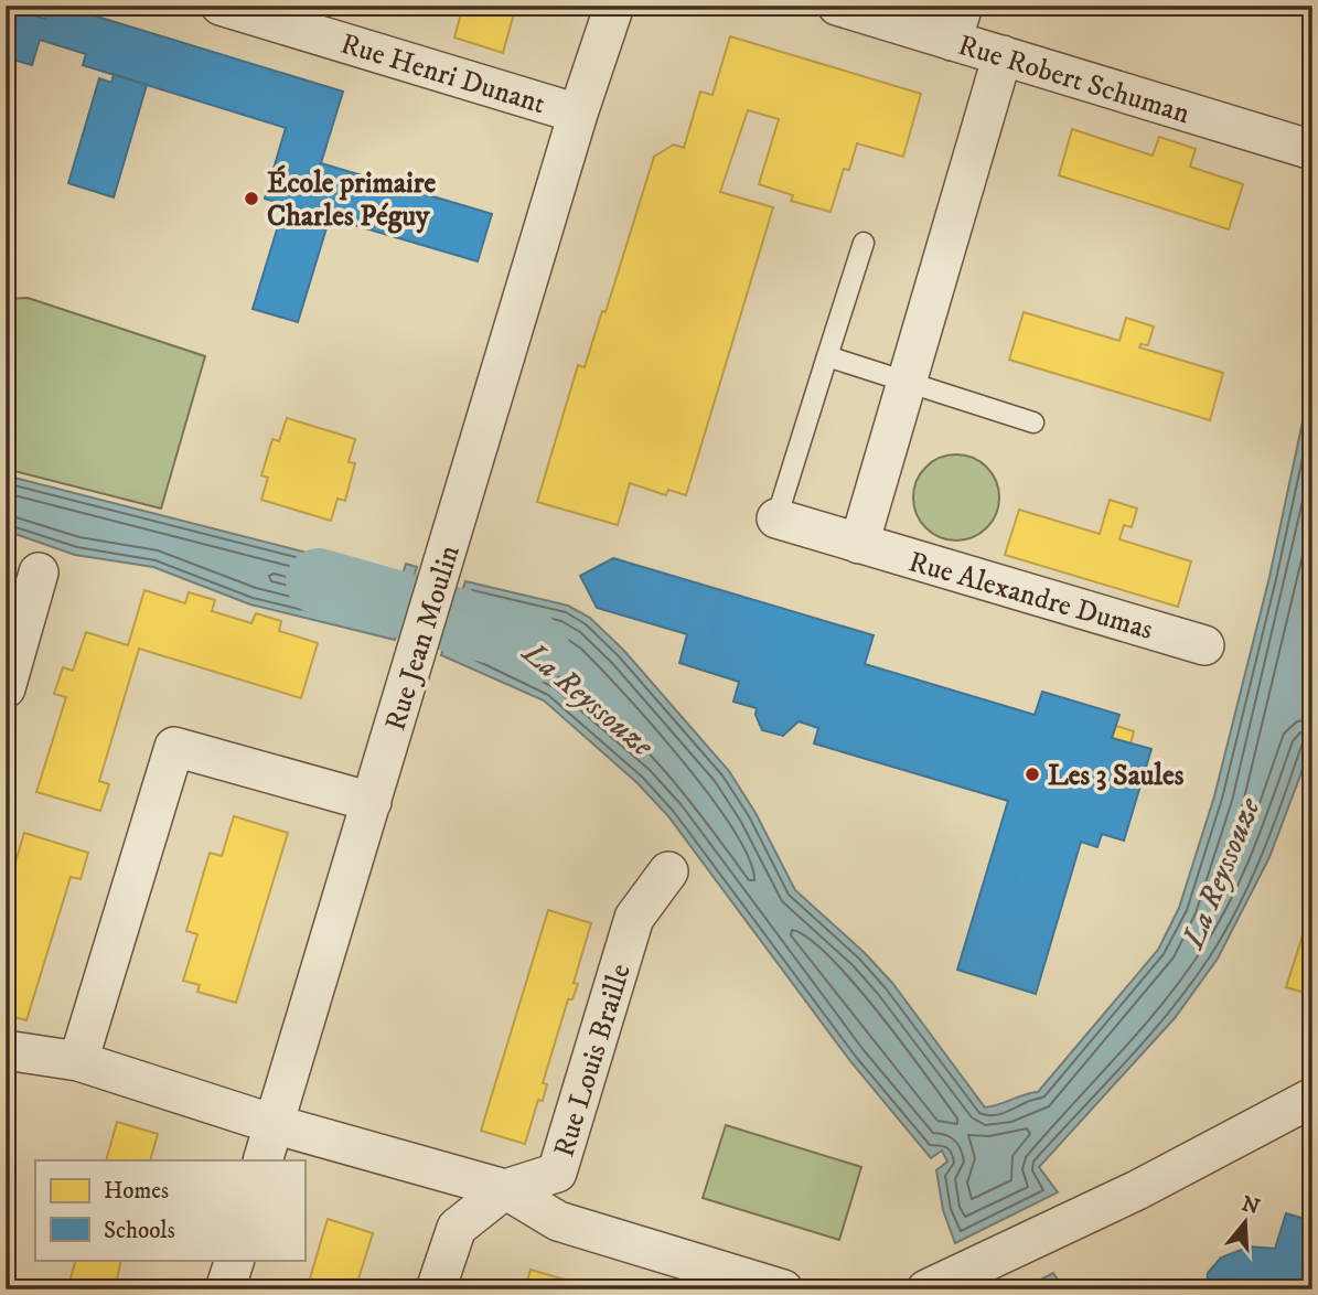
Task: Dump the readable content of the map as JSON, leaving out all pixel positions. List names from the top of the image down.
{
  "streets": {
    "street": [
      "Rue Henri Dunant",
      "Rue Robert Schuman",
      "Rue Alexandre Dumas",
      "Rue Jean Moulin",
      "Rue Louis Braille"
    ]
  },
  "crossings": [
    ["Rue Henri Dunant", "Rue Jean Moulin"]
  ],
  "water": ["La Reyssouze"],
  "places": ["École primaire Charles Péguy", "Les 3 Saules"],
  "legend": ["Homes", "Schools"],
  "north": "top"
}
